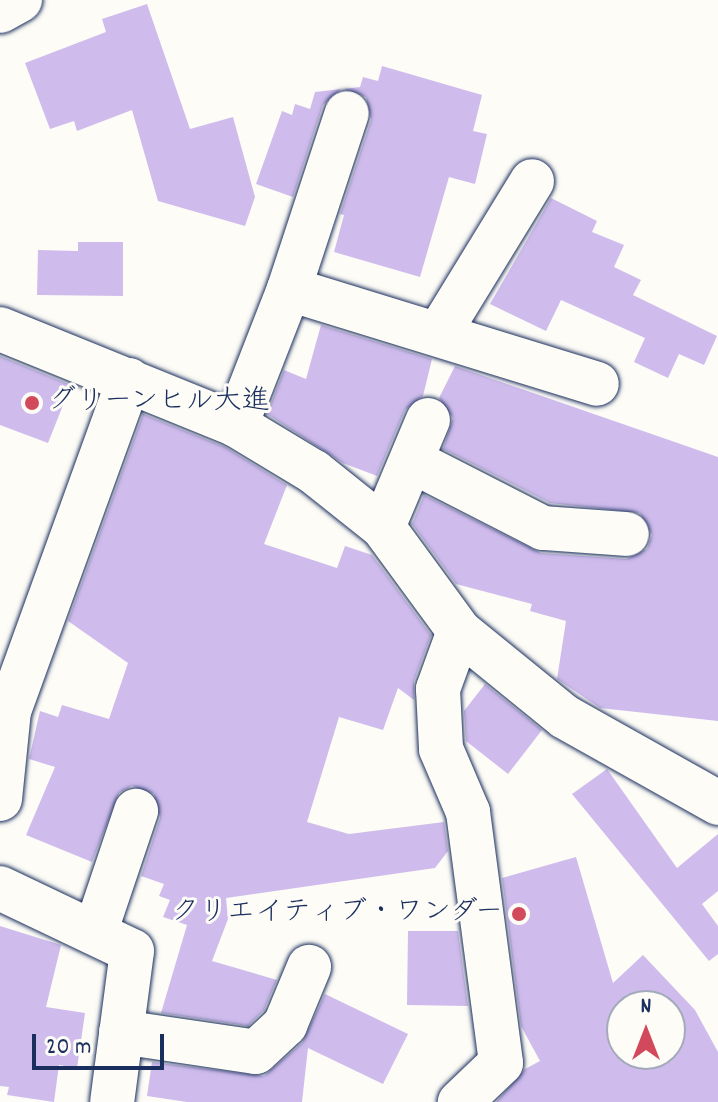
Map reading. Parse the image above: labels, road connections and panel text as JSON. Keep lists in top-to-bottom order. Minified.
{"places":["グリーンヒル大進","クリエイティブ・ワンダー"],"scale_bar":"20 m","north":"top"}
